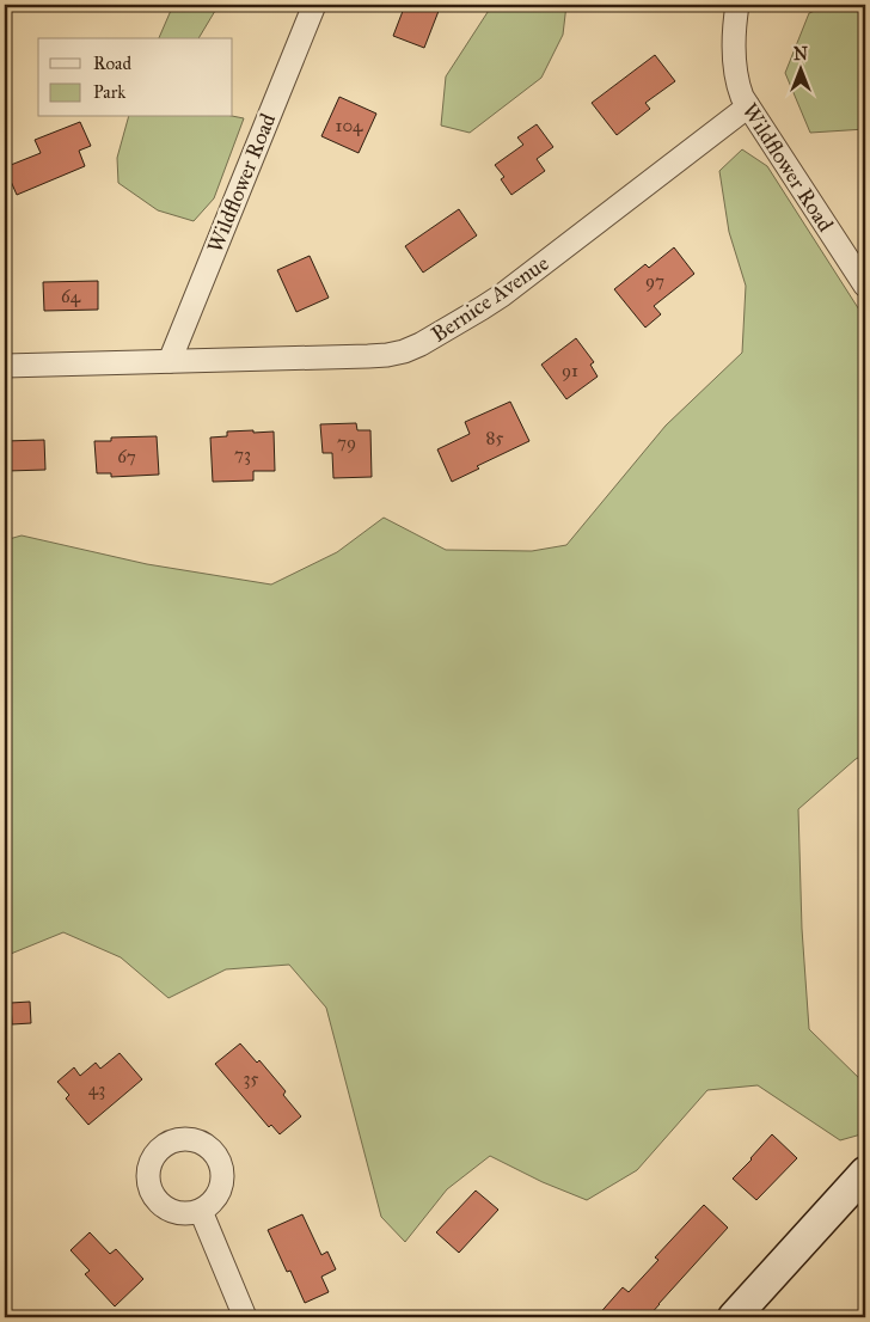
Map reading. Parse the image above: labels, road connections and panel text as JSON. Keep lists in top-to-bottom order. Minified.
{"streets":{"street":["Wildflower Road","Bernice Avenue"]},"crossings":[["Wildflower Road","Bernice Avenue"]],"house_numbers":["104","97","64","91","85","79","73","67","35","43"],"legend":["Road","Park"],"north":"top"}
